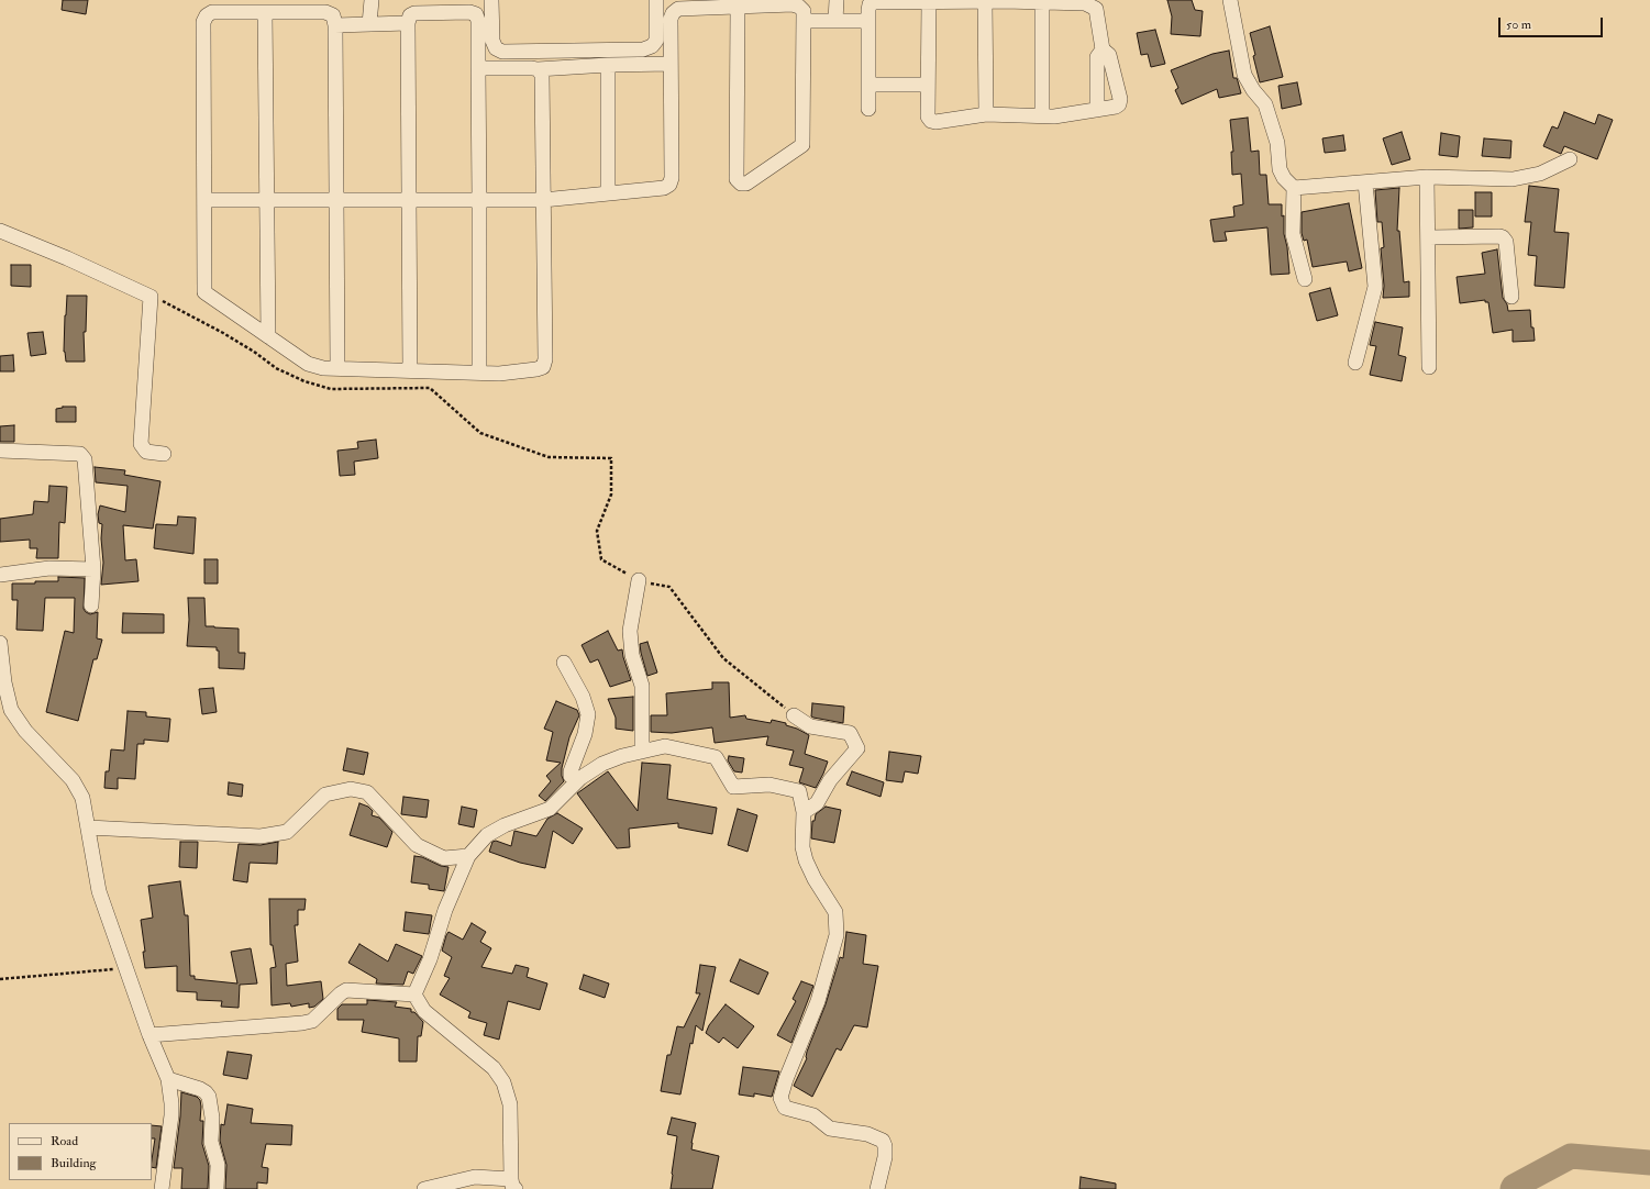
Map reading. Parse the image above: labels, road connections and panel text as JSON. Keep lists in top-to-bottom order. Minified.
{"legend":["Road","Building"],"scale_bar":"50 m"}
